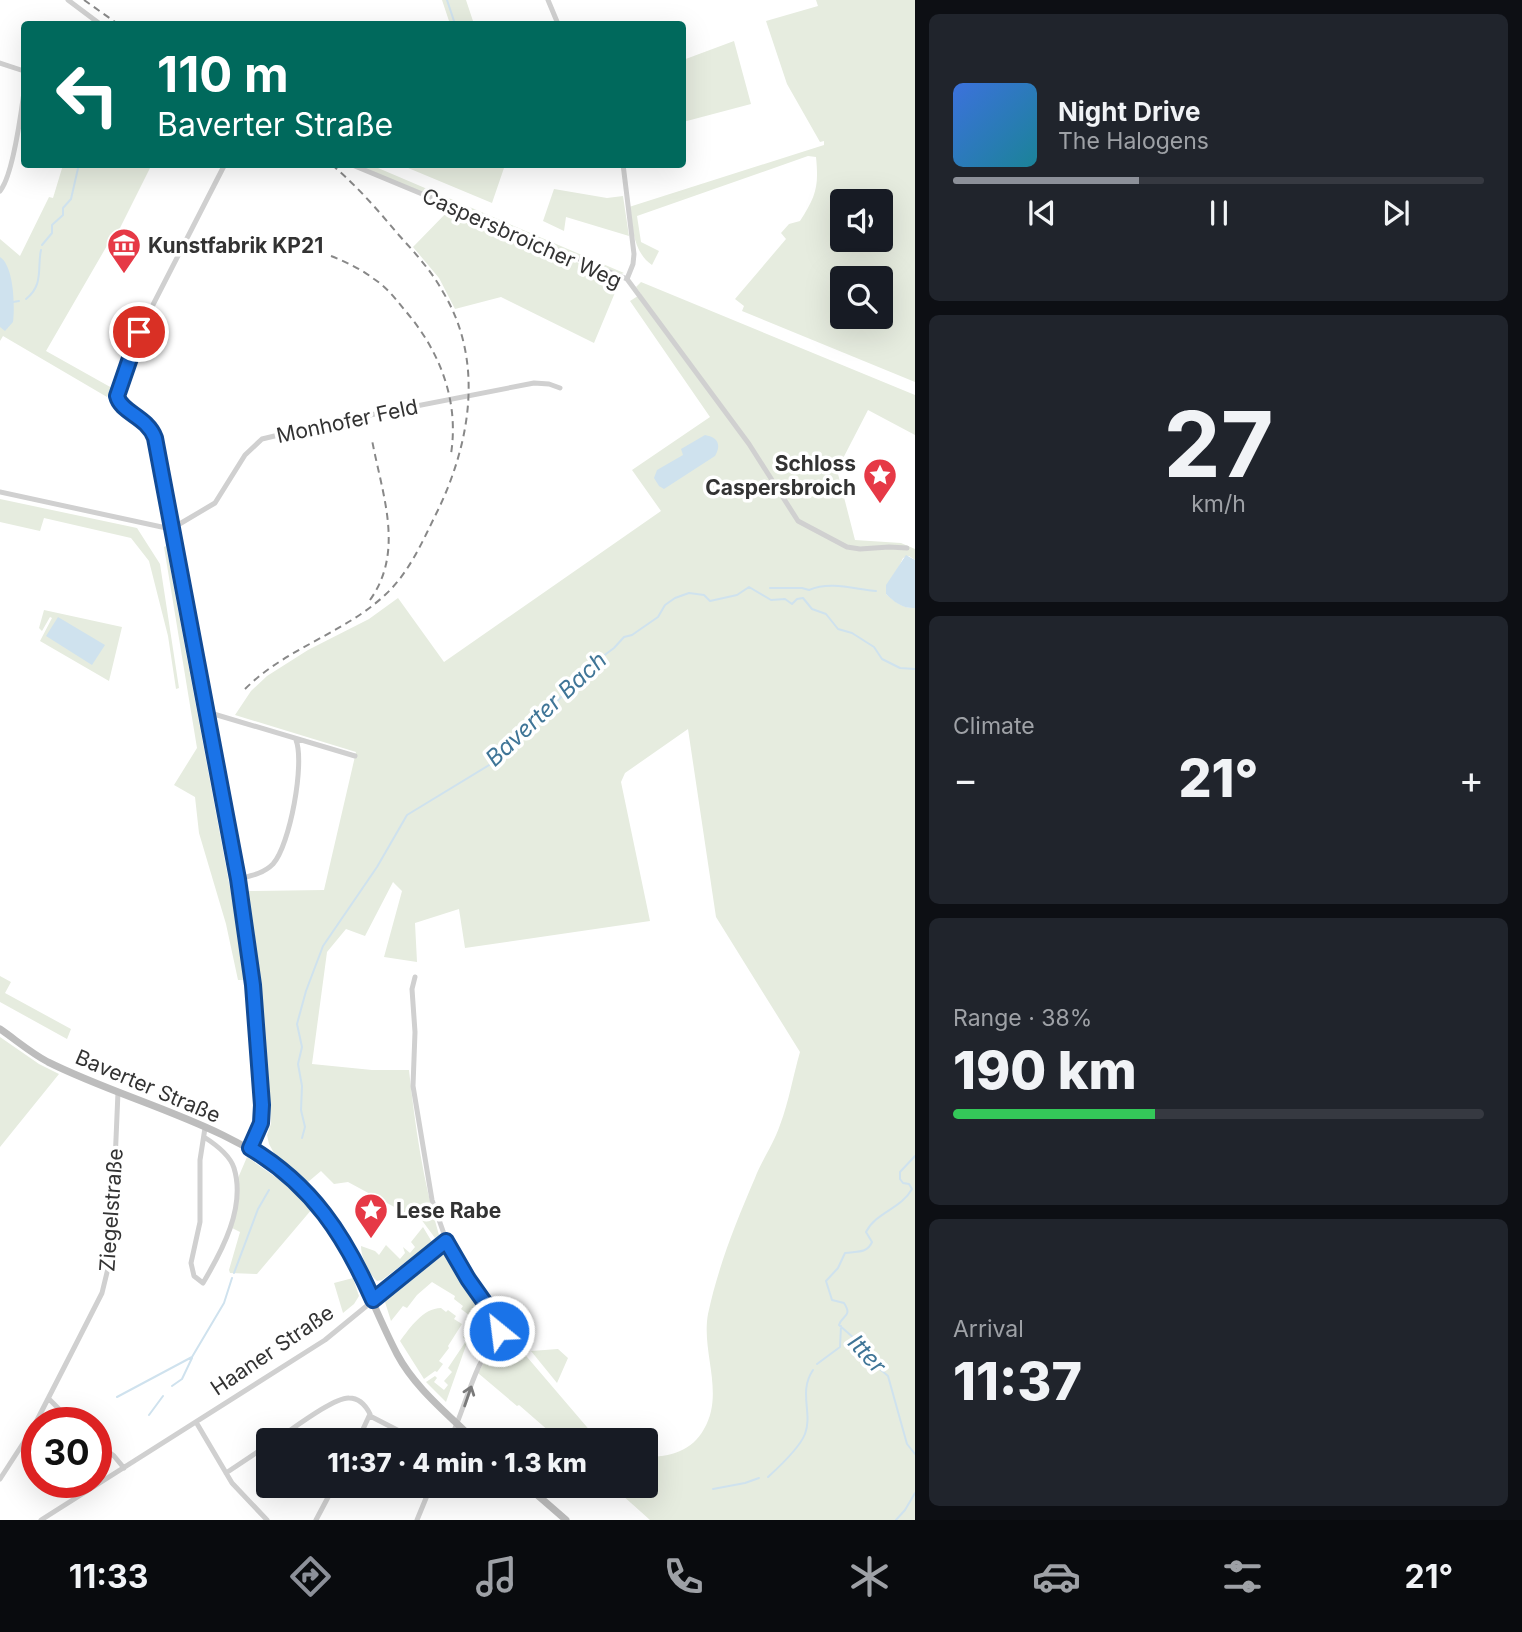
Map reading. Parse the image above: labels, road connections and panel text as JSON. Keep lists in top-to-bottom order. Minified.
{"streets":{"main road":["Baverter Straße"],"street":["Caspersbroicher Weg","Monhofer Feld","Ziegelstraße","Haaner Straße"]},"crossings":[["Baverter Straße","Ziegelstraße"],["Baverter Straße","Haaner Straße"]],"water":["Baverter Bach","Itter"],"places":{"museum":["Kunstfabrik KP21"],"place":["Schloss Caspersbroich","Lese Rabe"]},"page":{"turn":["110 m","Baverter Straße"],"song":["Night Drive","The Halogens"],"tile":[["27","km/h"],"Climate",["Range · 38%","190 km"],["Arrival","11:37"]],"heat":["−","21°","+"],"limit":"30","trip":"11:37 · 4 min · 1.3 km","tabs":["11:33","21°"]}}
